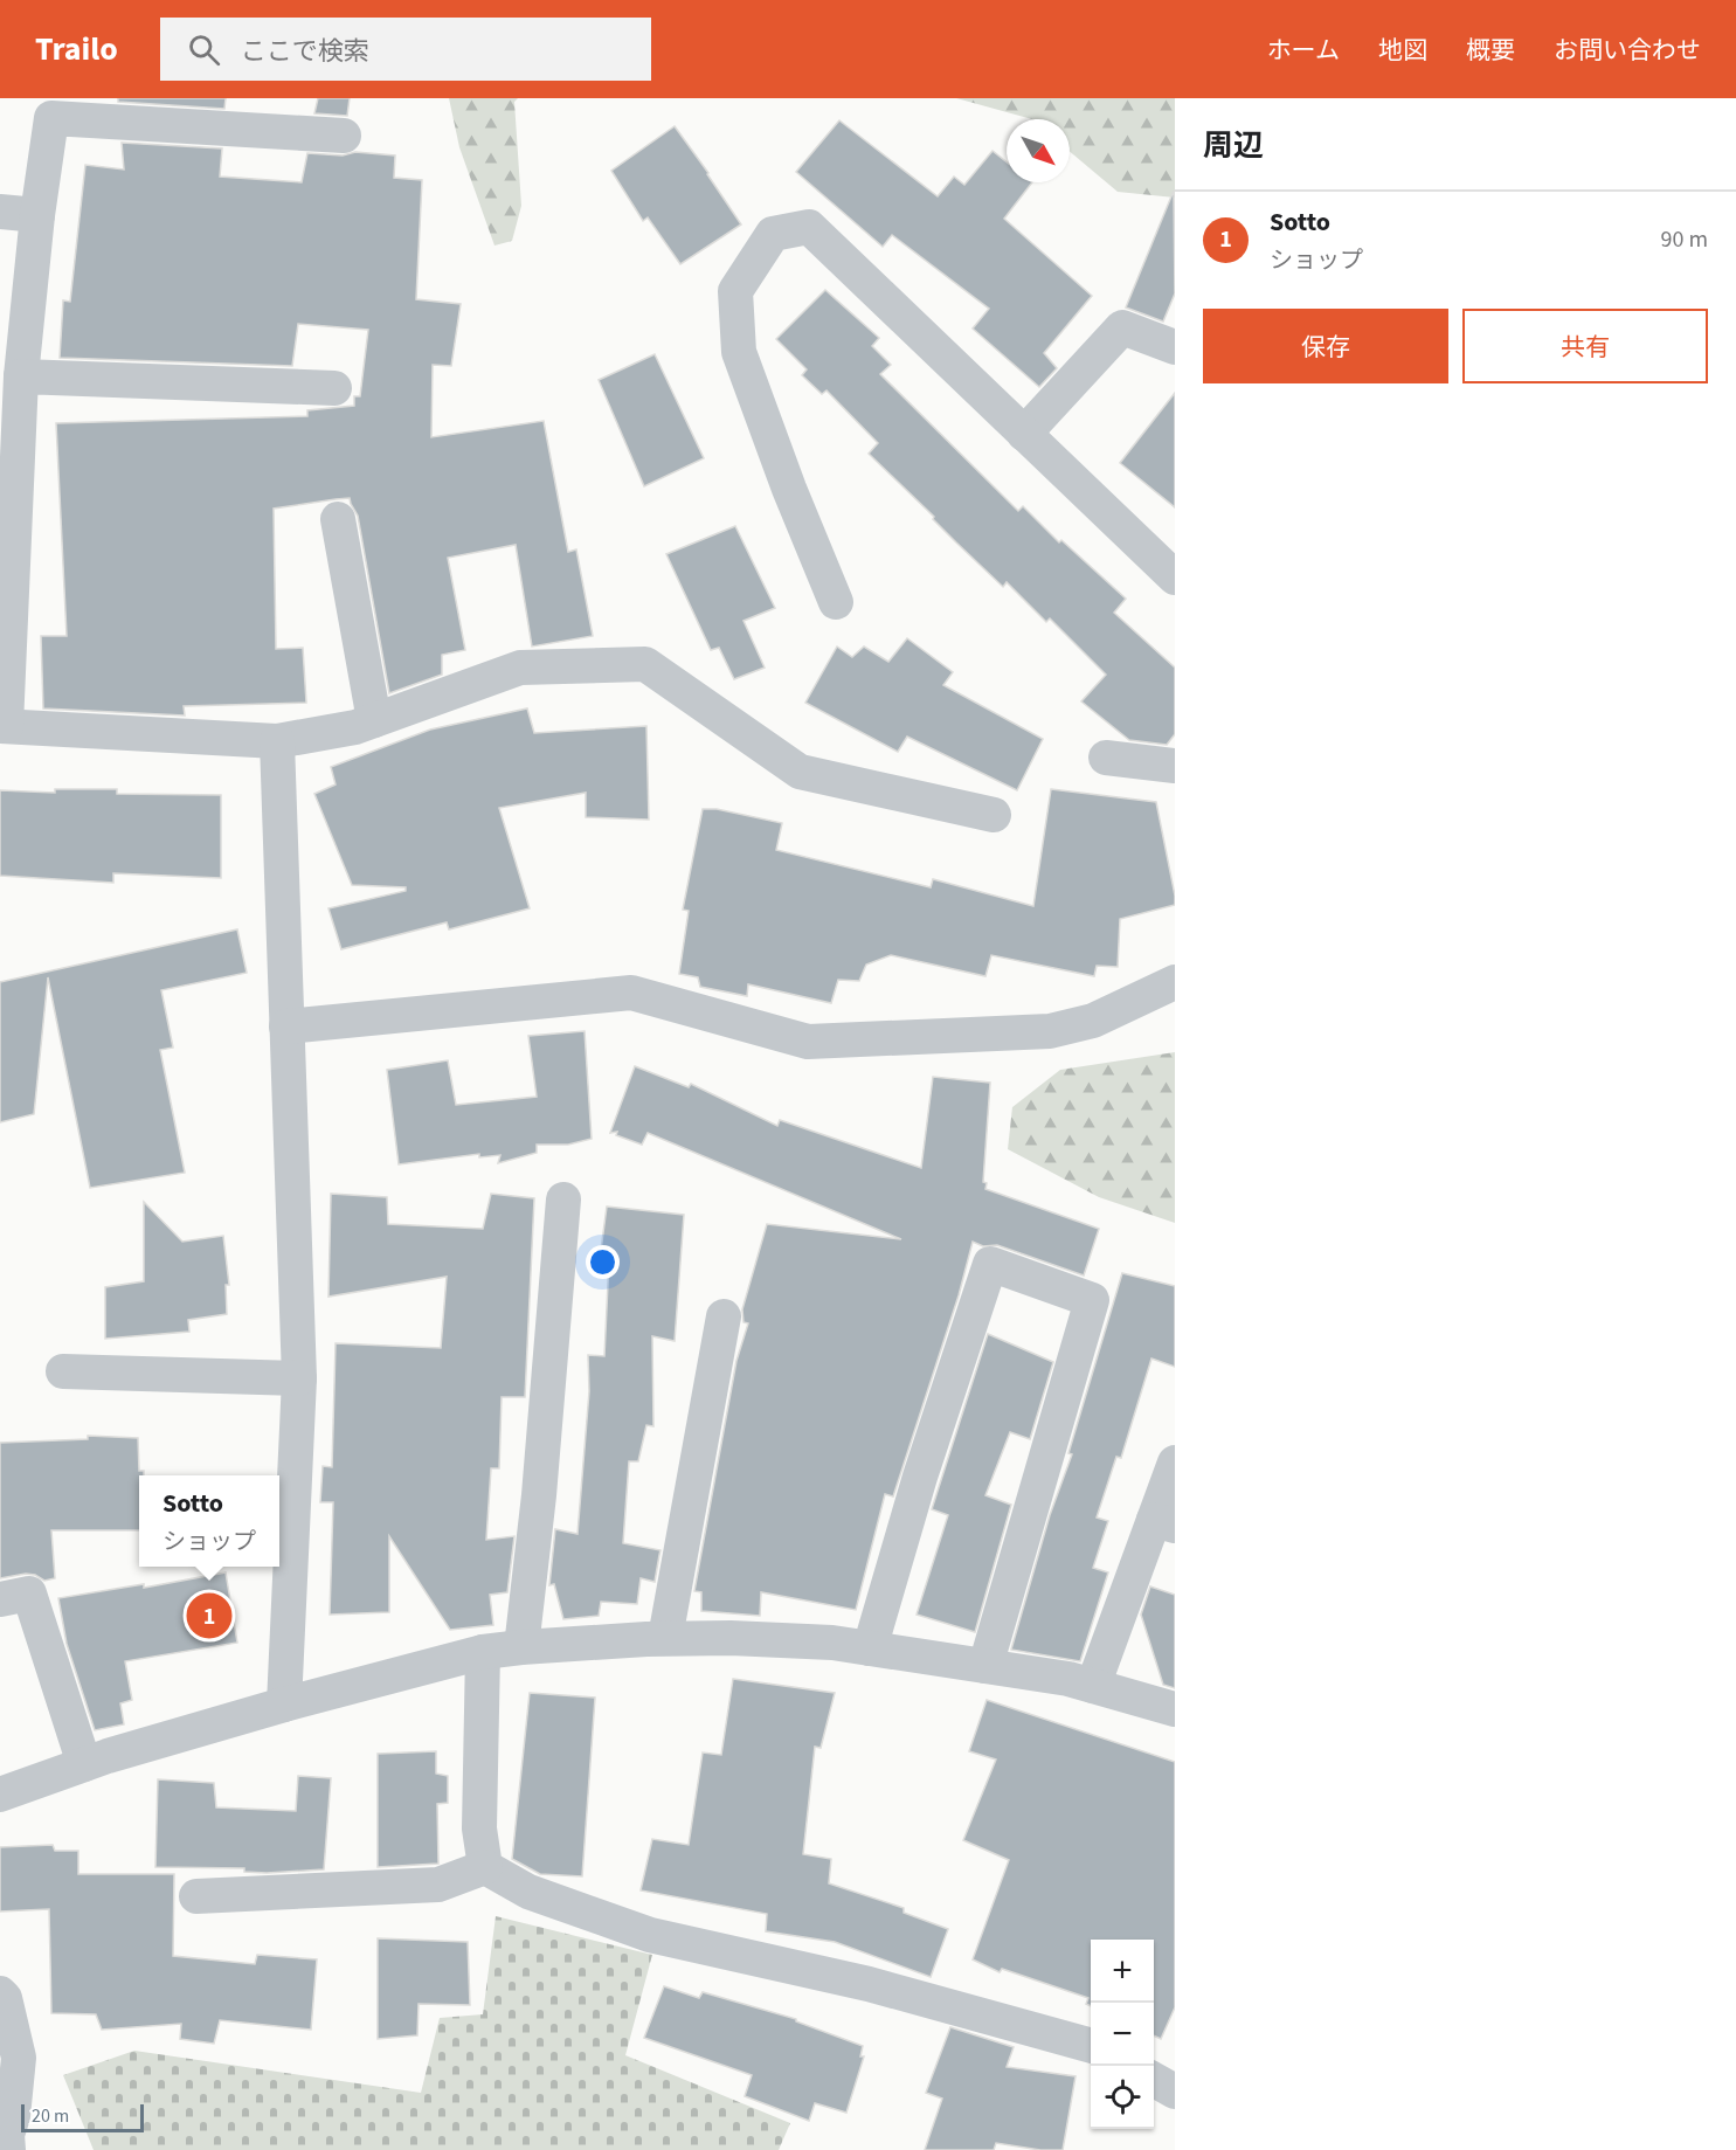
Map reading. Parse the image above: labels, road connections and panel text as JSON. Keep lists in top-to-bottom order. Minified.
{"scale_bar":"20 m","north":"bottom right","page":{"header":"Trailo","search":"ここで検索","nav":["ホーム","地図","概要","お問い合わせ"],"heading":"周辺","list":[{"mark":"1","name":"Sotto","note":"ショップ","value":"90 m"}],"buttons":["保存","共有"],"popup":["Sotto","ショップ"],"pins":"1","map_buttons":["+","−"],"scale":"20 m"}}
